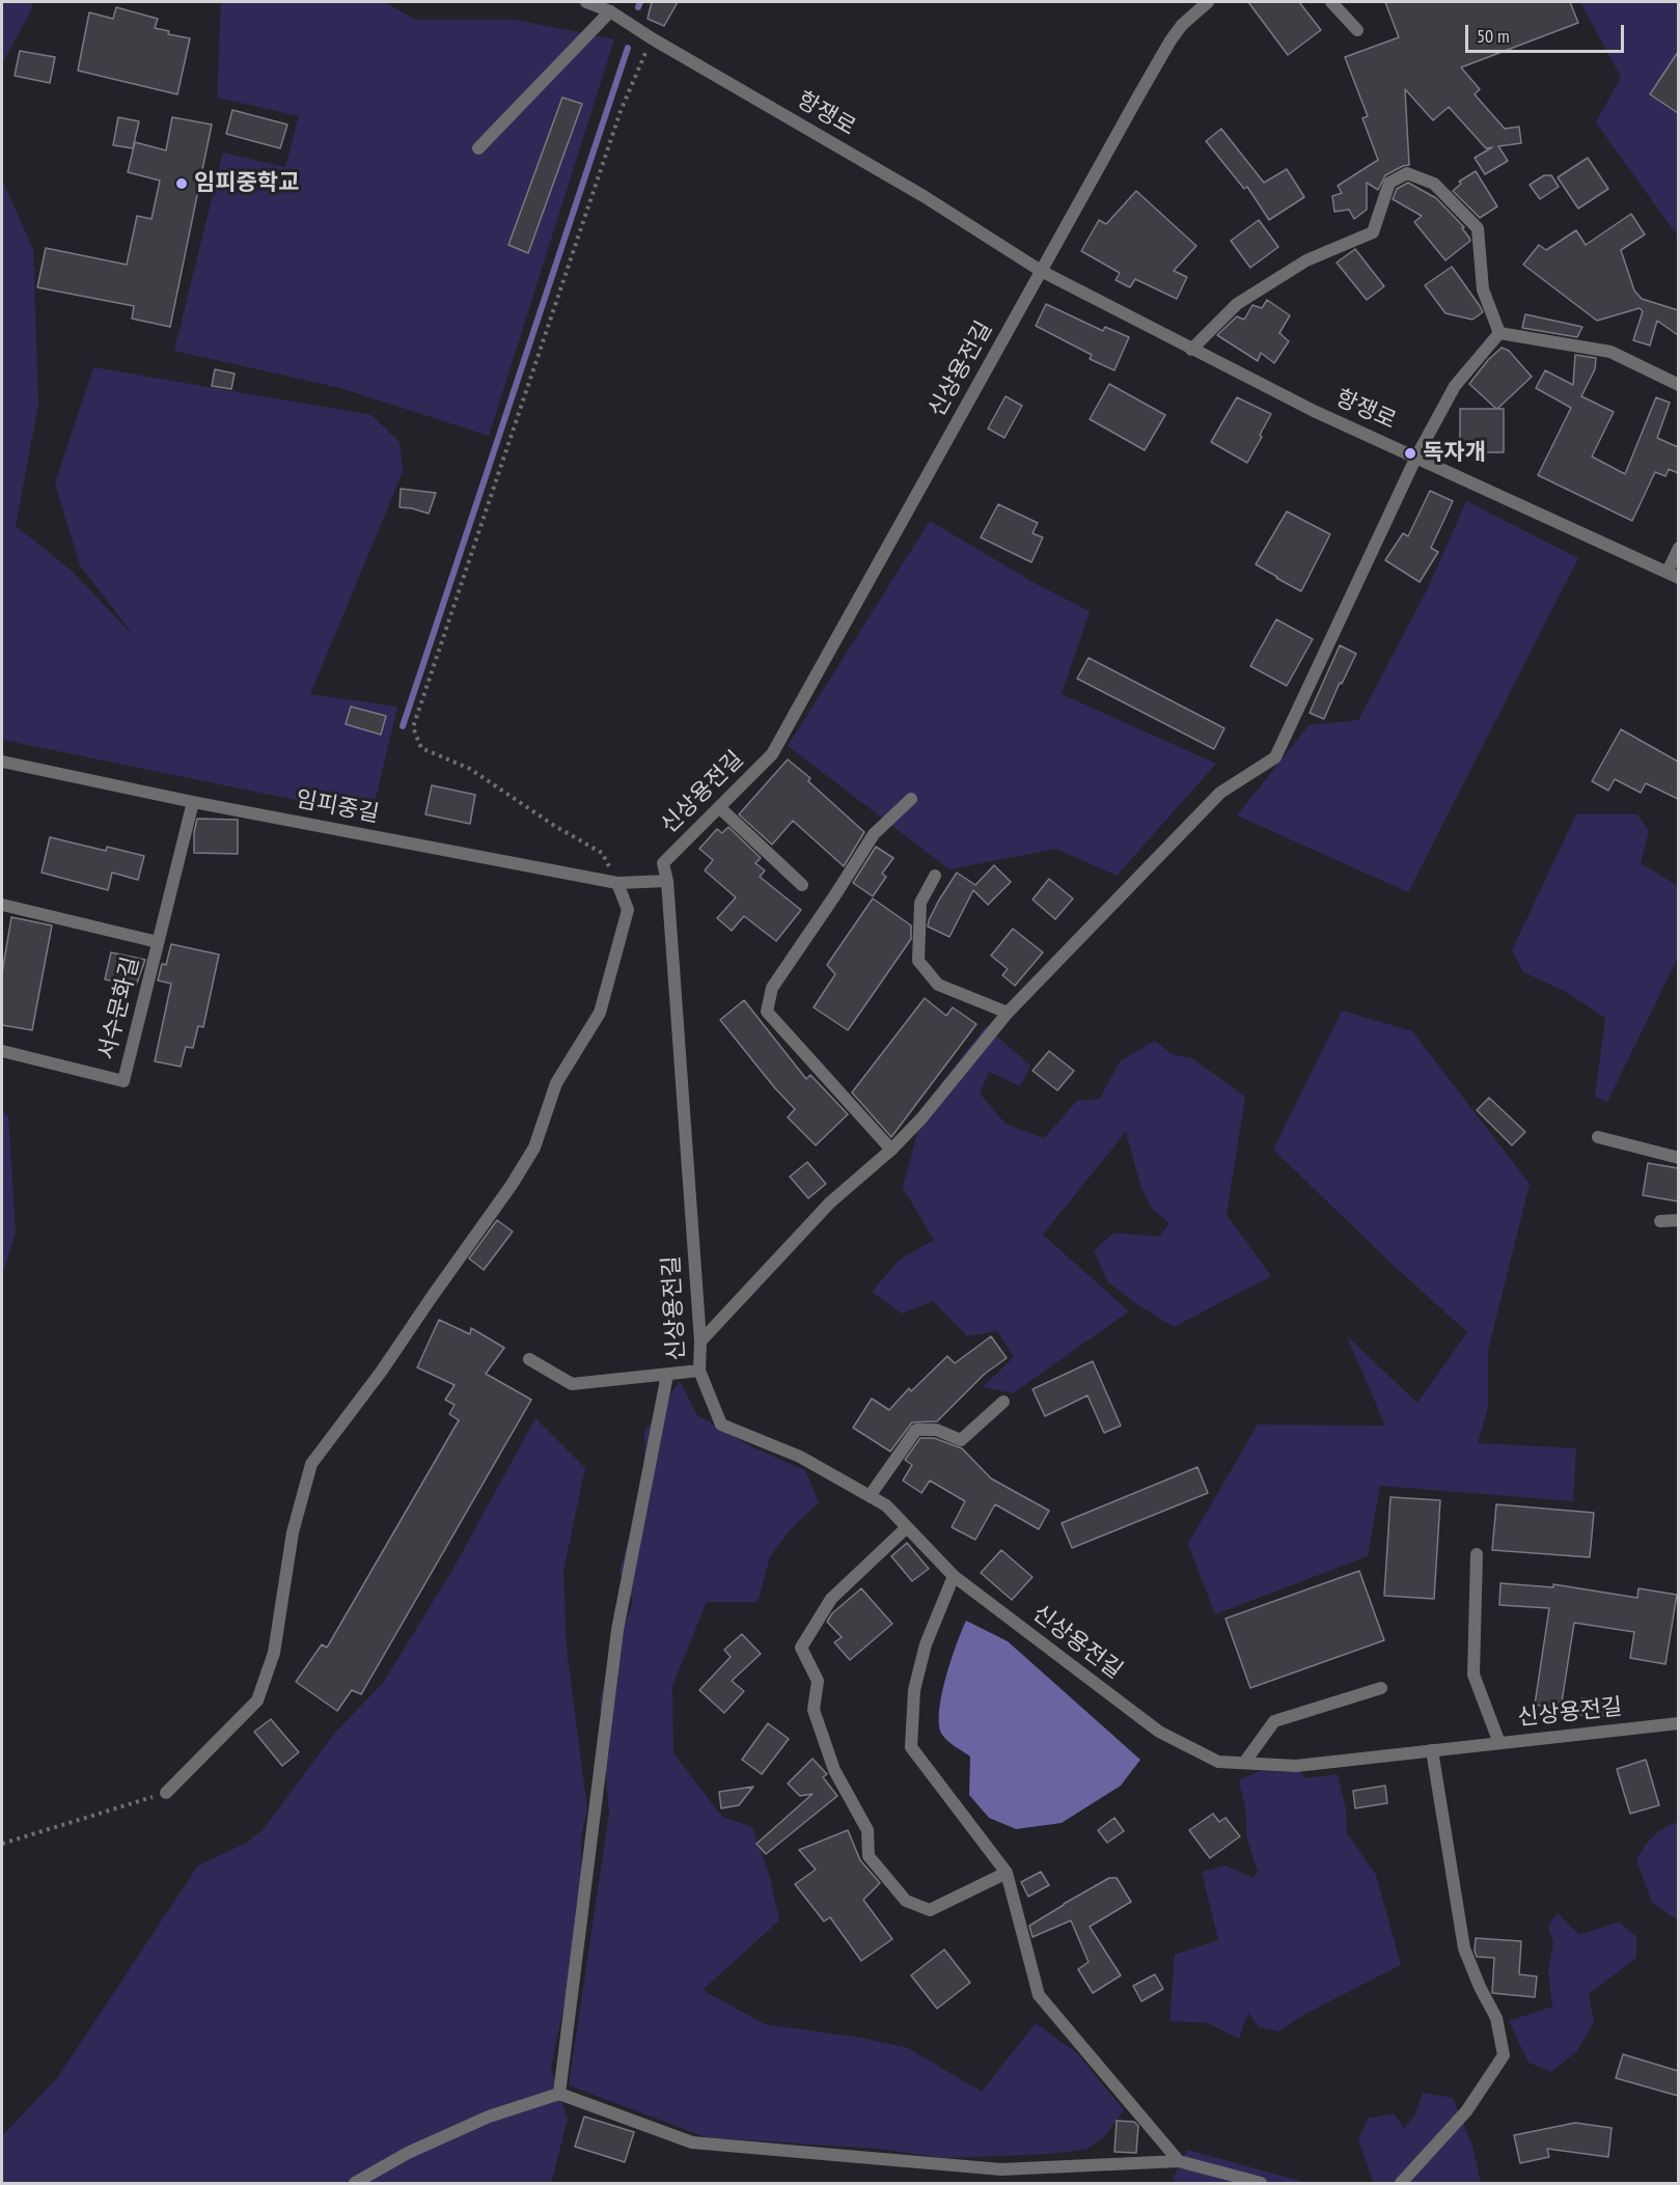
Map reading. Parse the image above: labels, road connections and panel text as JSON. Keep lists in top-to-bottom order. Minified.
{"streets":{"street":["항쟁로","신상용전길","임피중길","서수문화길"]},"crossings":[["항쟁로","신상용전길"],["신상용전길","임피중길"]],"places":["임피중학교","독자개"],"scale_bar":"50 m"}
